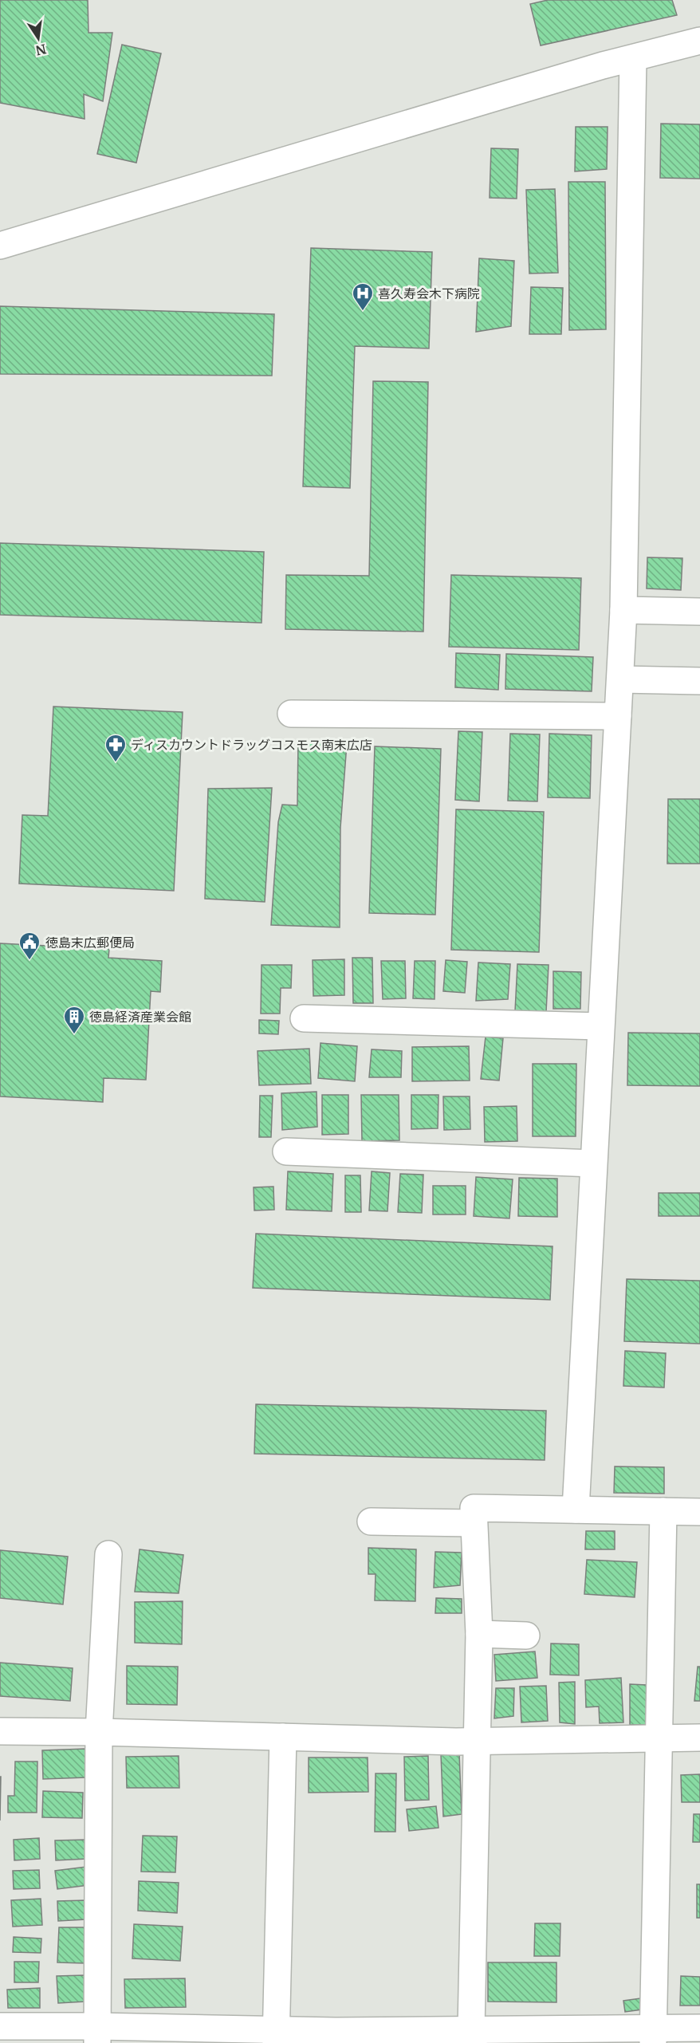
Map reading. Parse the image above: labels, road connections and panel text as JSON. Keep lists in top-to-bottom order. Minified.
{"places":{"hospital":["喜久寿会木下病院"],"pharmacy":["ディスカウントドラッグコスモス南末広店"],"public building":["徳島末広郵便局"],"building":["徳島経済産業会館"]},"north":"bottom"}
